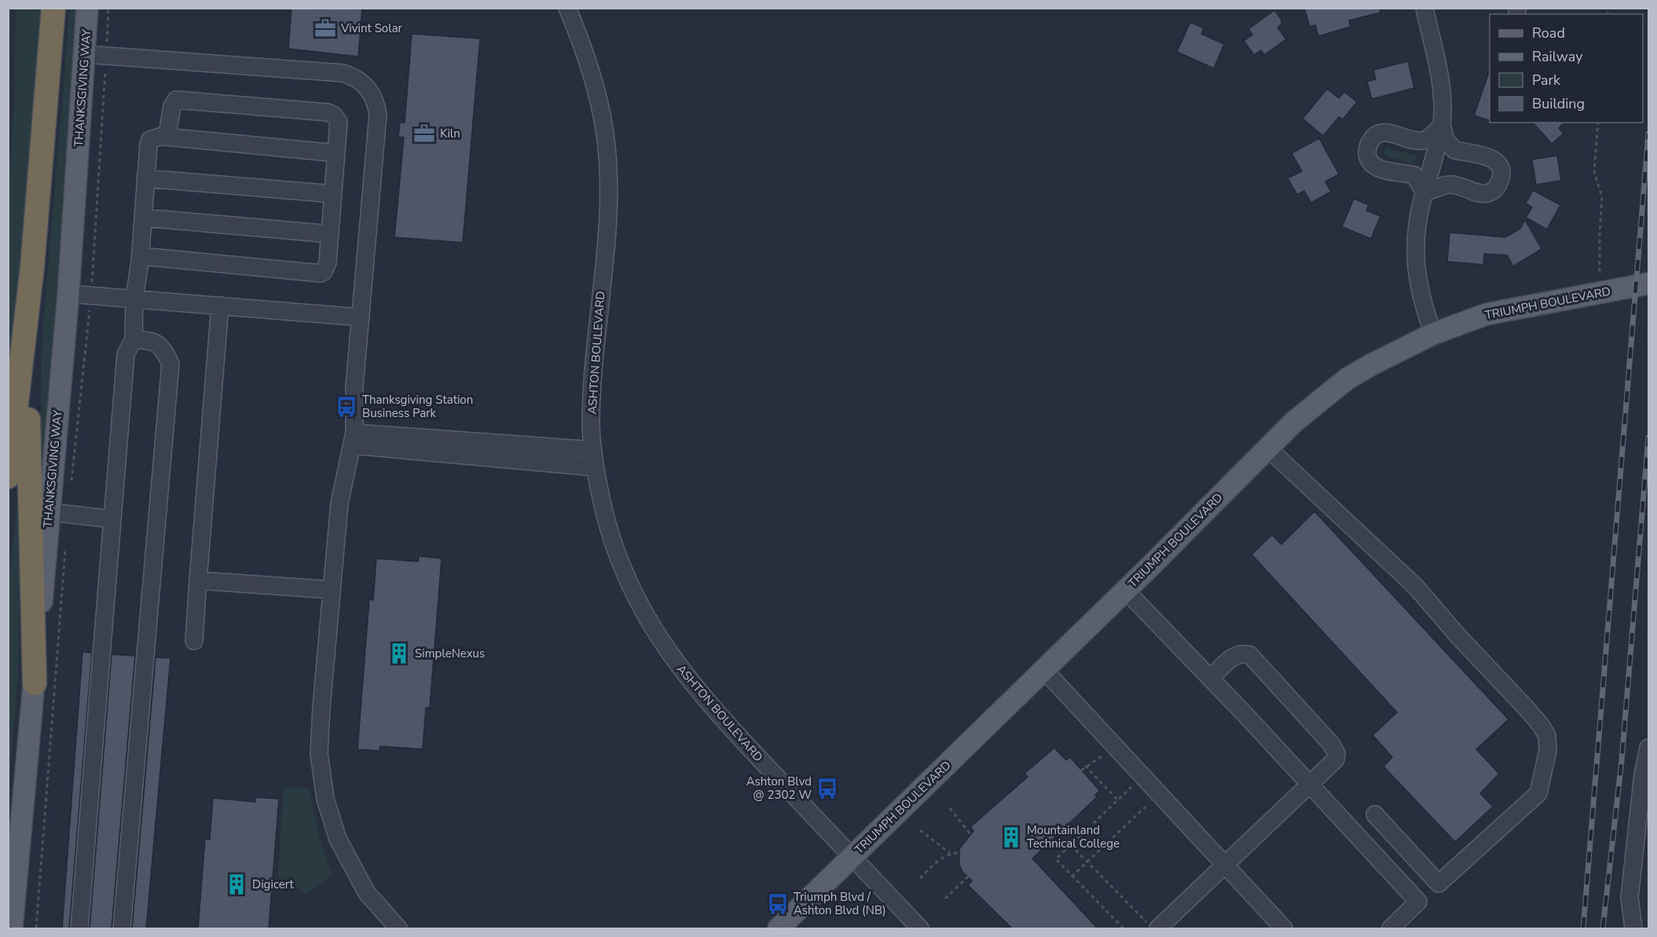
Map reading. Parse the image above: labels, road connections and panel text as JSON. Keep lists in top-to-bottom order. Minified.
{"streets":{"main road":["THANKSGIVING WAY","TRIUMPH BOULEVARD"],"street":["ASHTON BOULEVARD"]},"crossings":[["TRIUMPH BOULEVARD","ASHTON BOULEVARD"]],"places":{"office":["Vivint Solar","Kiln"],"bus stop":["Thanksgiving Station Business Park","Ashton Blvd @ 2302 W","Triumph Blvd / Ashton Blvd (NB)"],"building":["SimpleNexus","Mountainland Technical College","Digicert"]},"legend":["Road","Railway","Park","Building"]}
